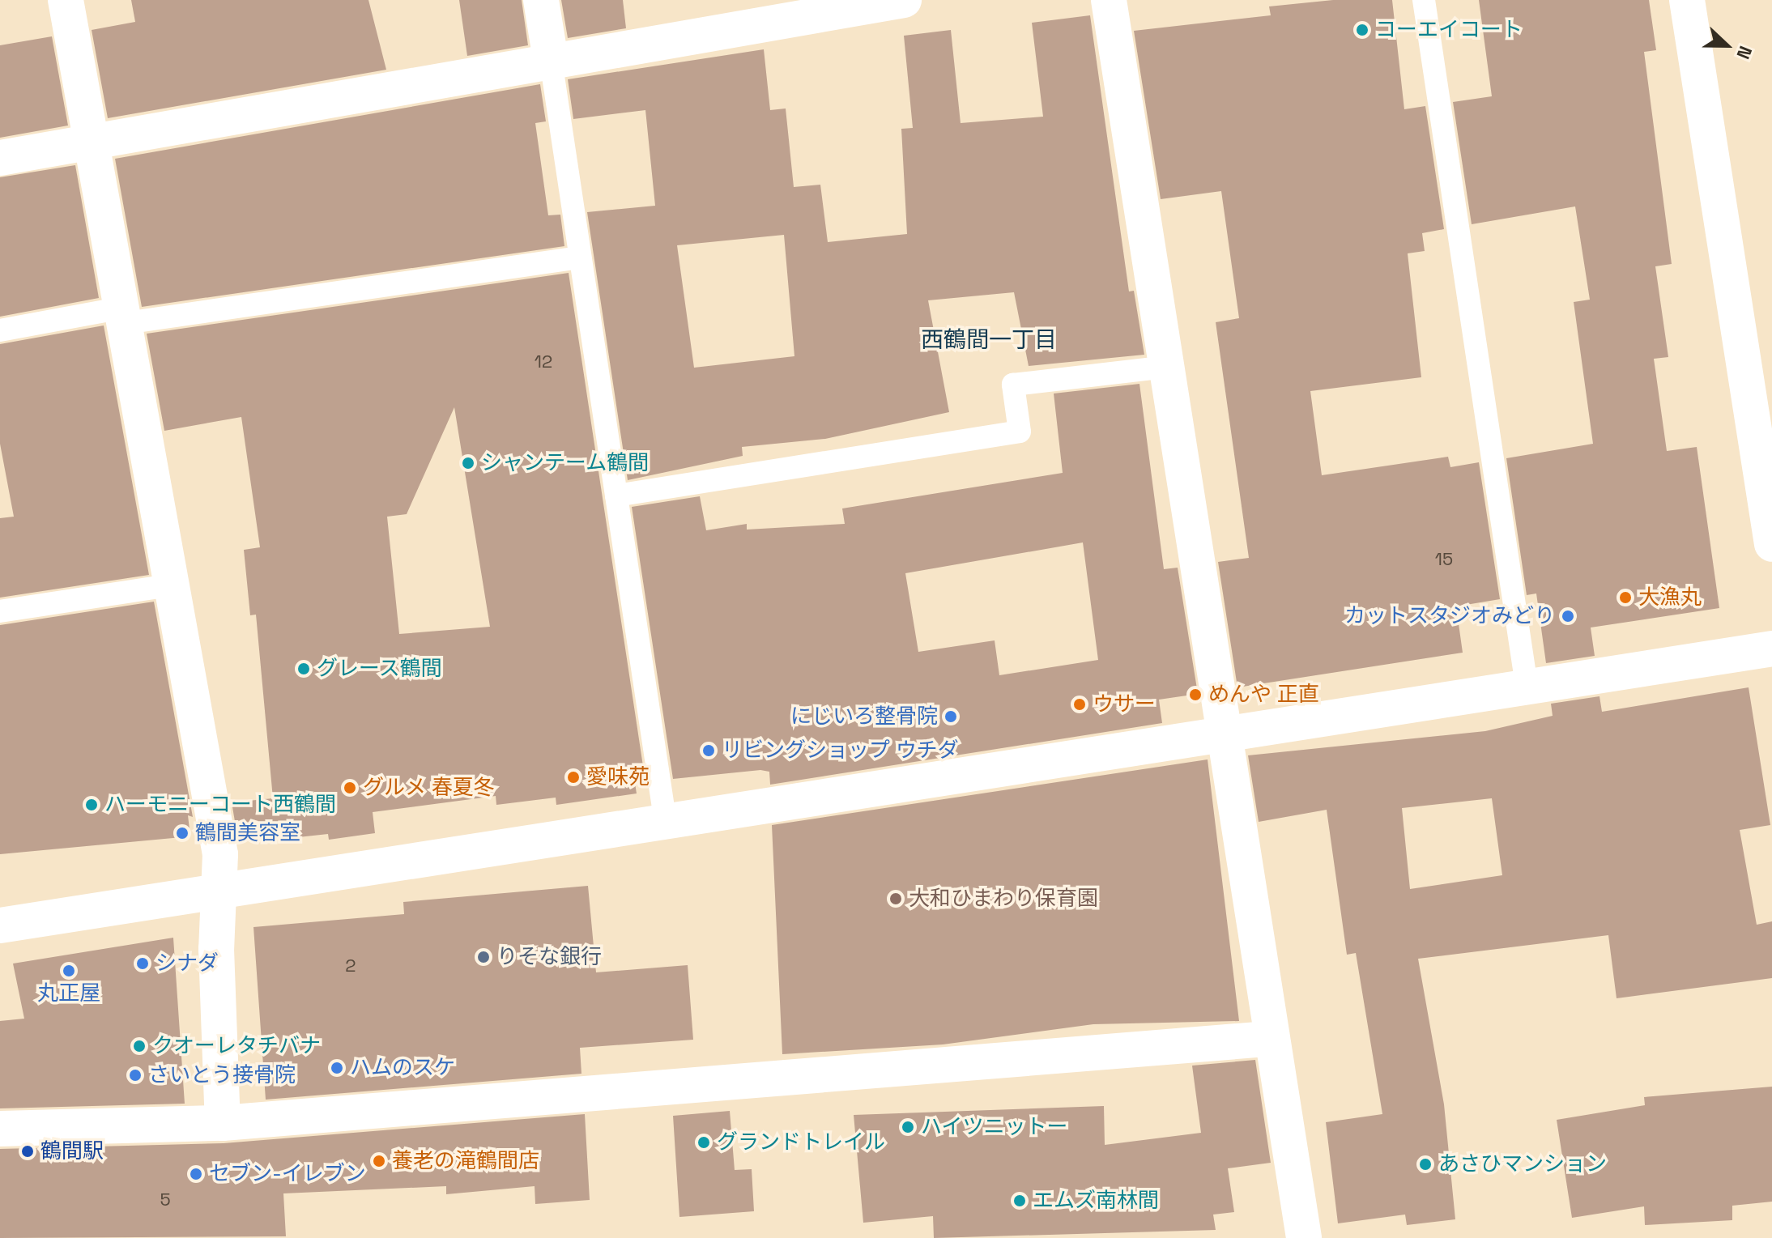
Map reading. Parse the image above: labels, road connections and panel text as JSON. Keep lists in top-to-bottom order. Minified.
{"districts":["西鶴間一丁目"],"places":["コーエイコート","シャンテーム鶴間","大漁丸","カットスタジオみどり","グレース鶴間","めんや 正直","ウサー","にじいろ整骨院","リビングショップ ウチダ","愛味苑","グルメ 春夏冬","ハーモニーコート西鶴間","鶴間美容室","大和ひまわり保育園","りそな銀行","シナダ","丸正屋","クオーレタチバナ","ハムのスケ","さいとう接骨院","ハイツニットー","グランドトレイル","鶴間駅","養老の滝鶴間店","あさひマンション","セブン-イレブン","エムズ南林間"],"house_numbers":["12","15","2","5"],"north":"right"}
